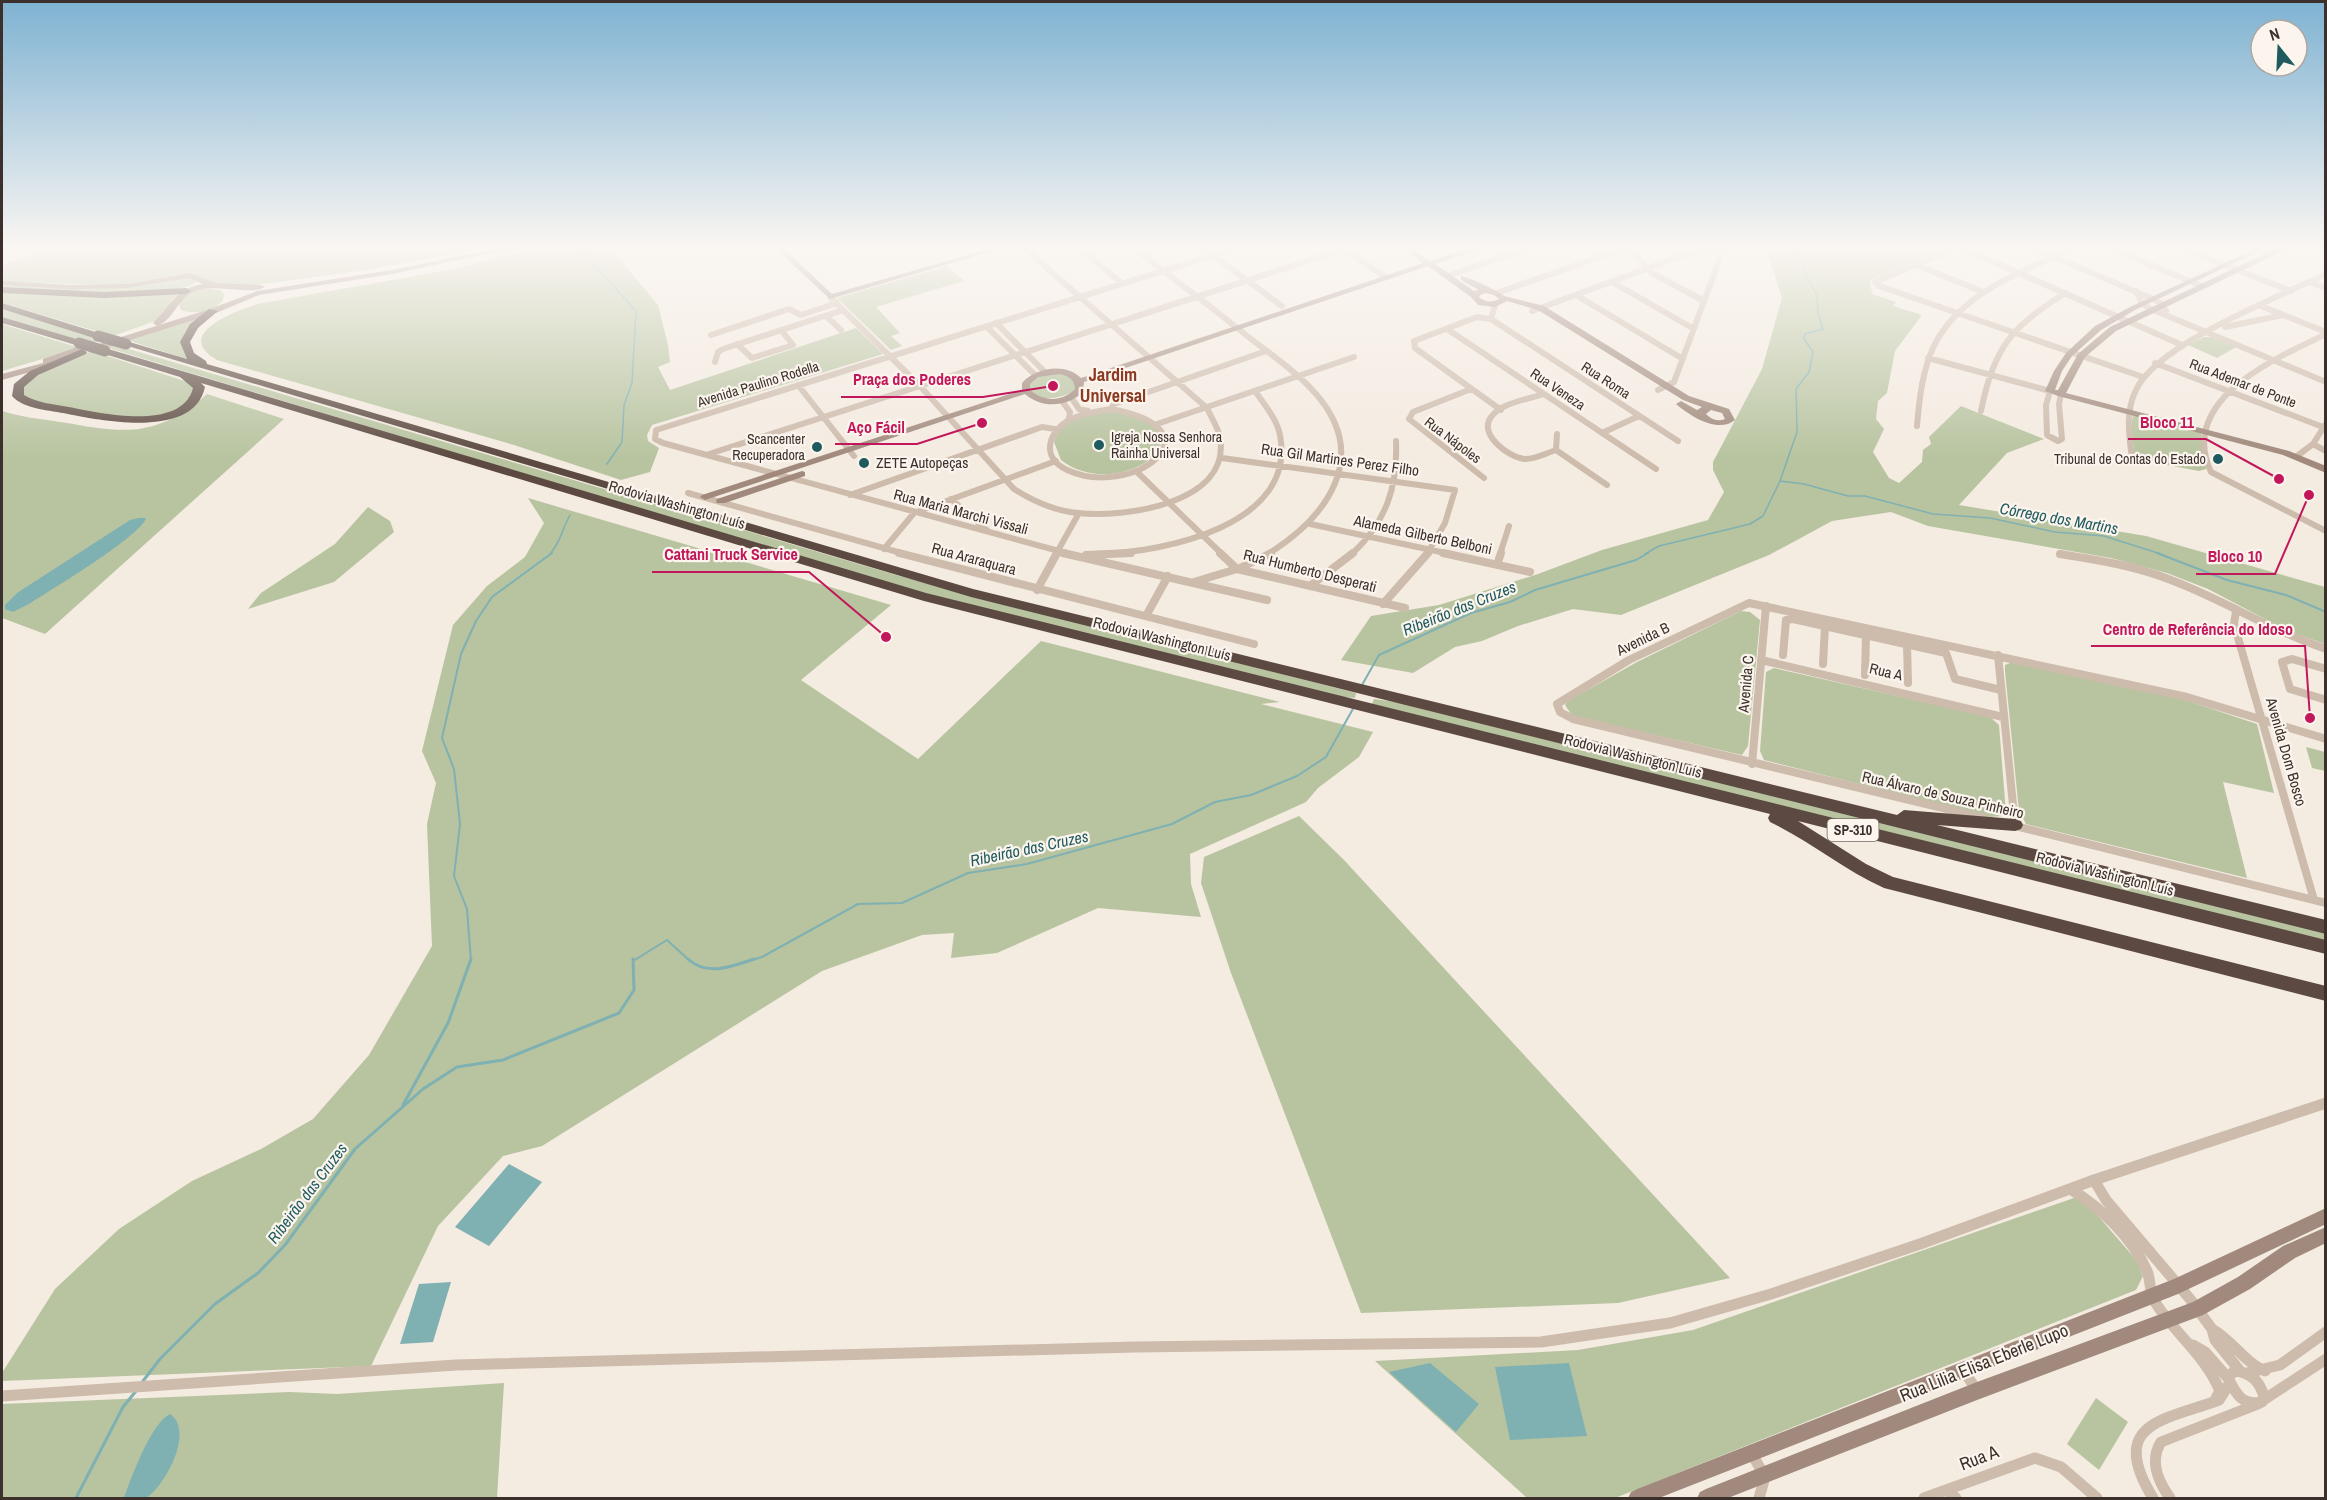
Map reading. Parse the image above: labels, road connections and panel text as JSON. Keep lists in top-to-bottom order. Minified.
{"streets":{"highway":["Rodovia Washington Luís","SP-310"],"street":["Rua Roma","Rua Ademar de Ponte","Avenida Paulino Rodella","Rua Veneza","Rua Nápoles","Rua Gil Martines Perez Filho","Rua Maria Marchi Vissali","Alameda Gilberto Belboni","Rua Araraquara","Rua Humberto Desperati","Avenida B","Rua A","Avenida C","Avenida Dom Bosco","Rua Álvaro de Souza Pinheiro","Rua Lilia Elisa Eberle Lupo"]},"crossings":[["Avenida Paulino Rodella","Rua Maria Marchi Vissali"],["Rua Gil Martines Perez Filho","Alameda Gilberto Belboni"],["Avenida B","Avenida C"],["Avenida B","Rua Álvaro de Souza Pinheiro"],["Rua A","Avenida C"],["Avenida C","Rua Álvaro de Souza Pinheiro"],["Avenida Dom Bosco","Rua Álvaro de Souza Pinheiro"]],"districts":["Jardim Universal"],"water":["Córrego dos Martins","Ribeirão das Cruzes"],"places":["Praça dos Poderes","Aço Fácil","Igreja Nossa Senhora Rainha Universal","Scancenter Recuperadora","Tribunal de Contas do Estado","ZETE Autopeças","Bloco 11","Bloco 10","Cattani Truck Service","Centro de Referência do Idoso"],"north":"top"}
